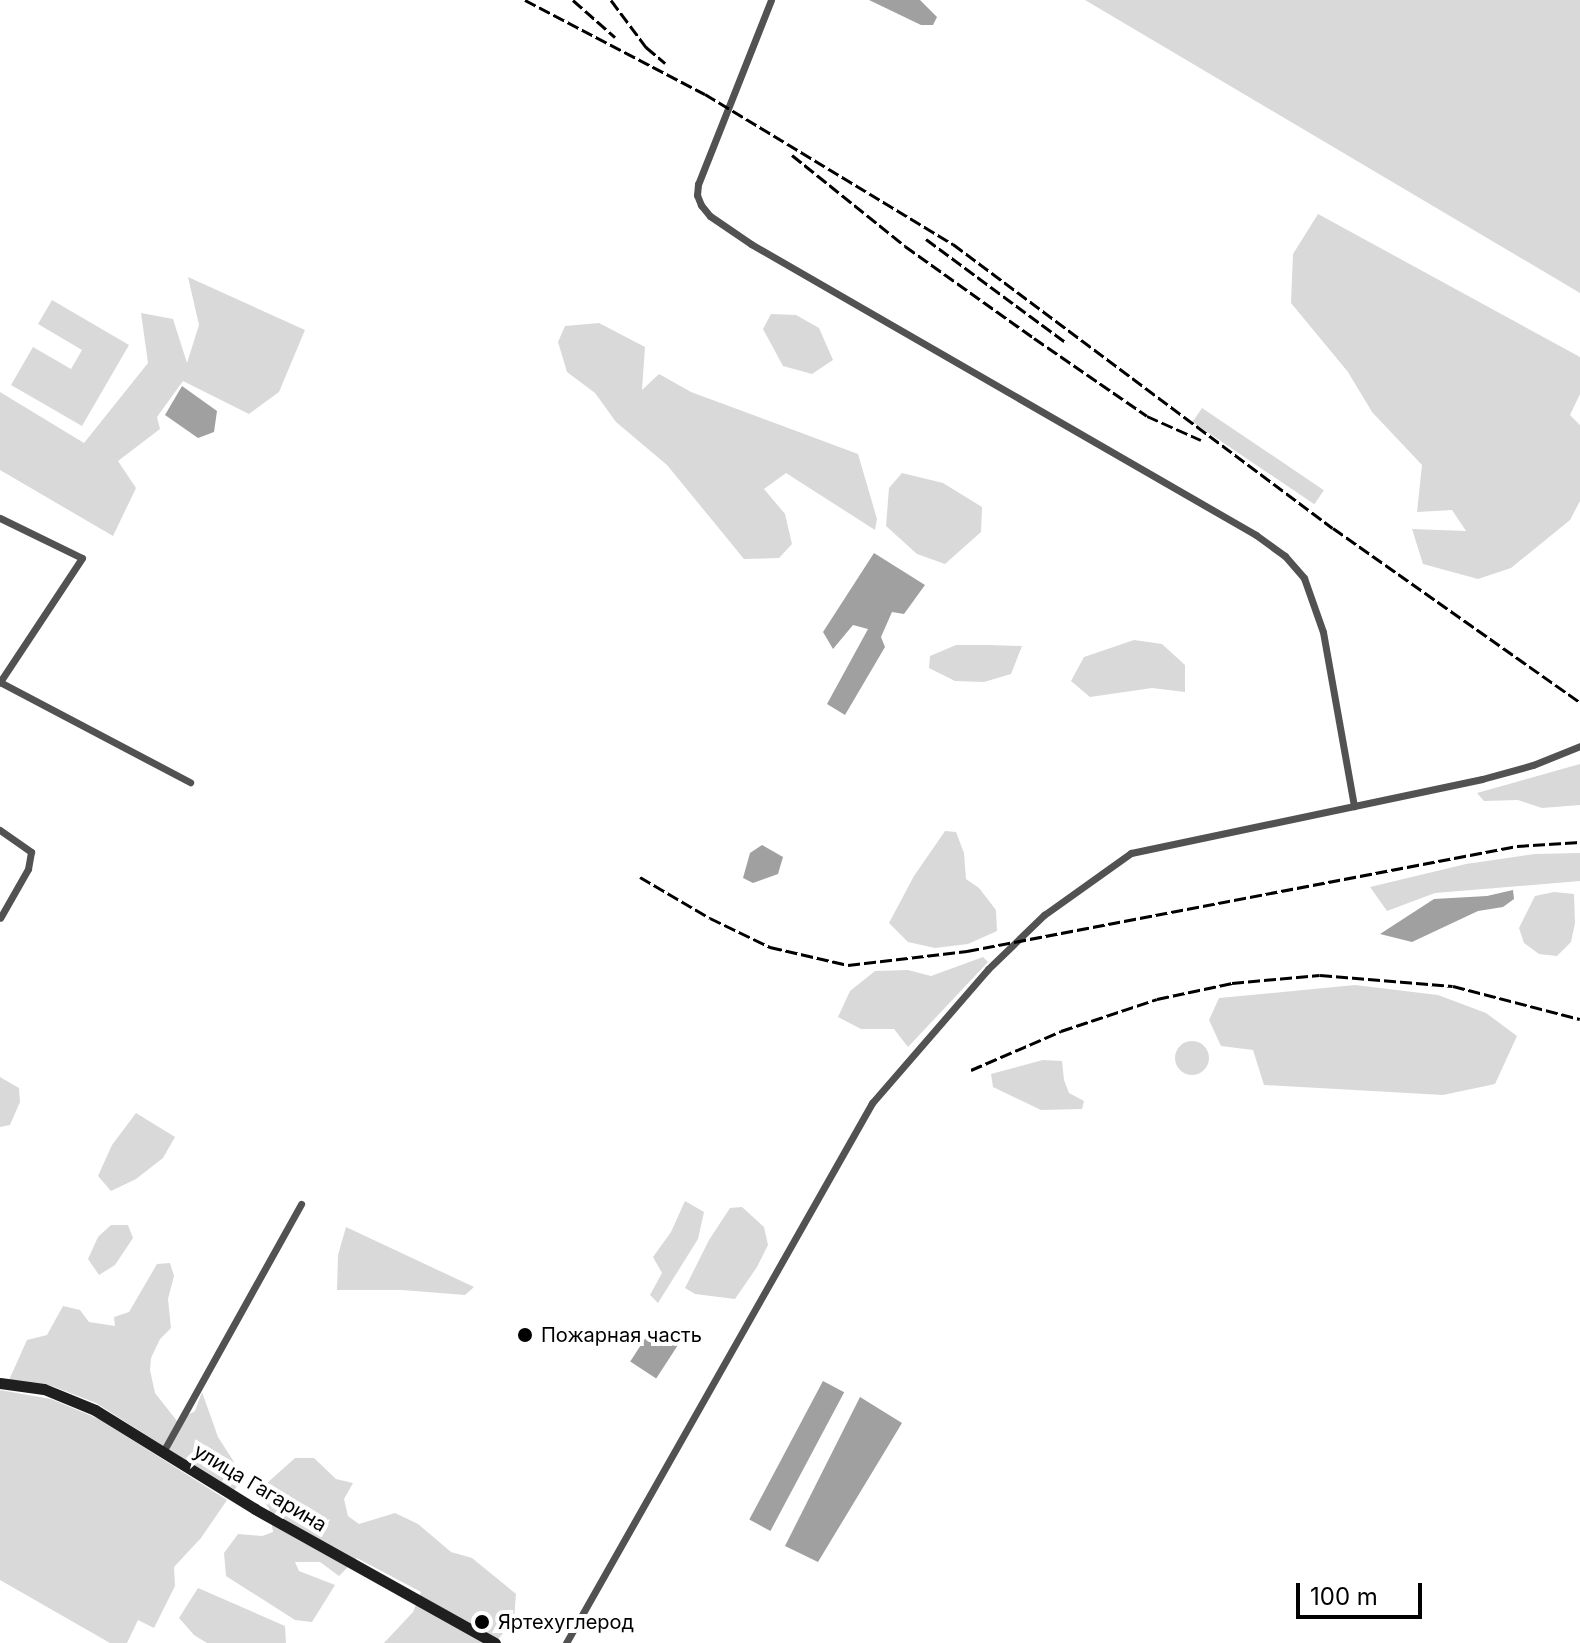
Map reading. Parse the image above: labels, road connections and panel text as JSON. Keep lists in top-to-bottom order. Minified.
{"streets":{"main road":["улица Гагарина"]},"places":["Пожарная часть","Яртехуглерод"],"scale_bar":"100 m"}
